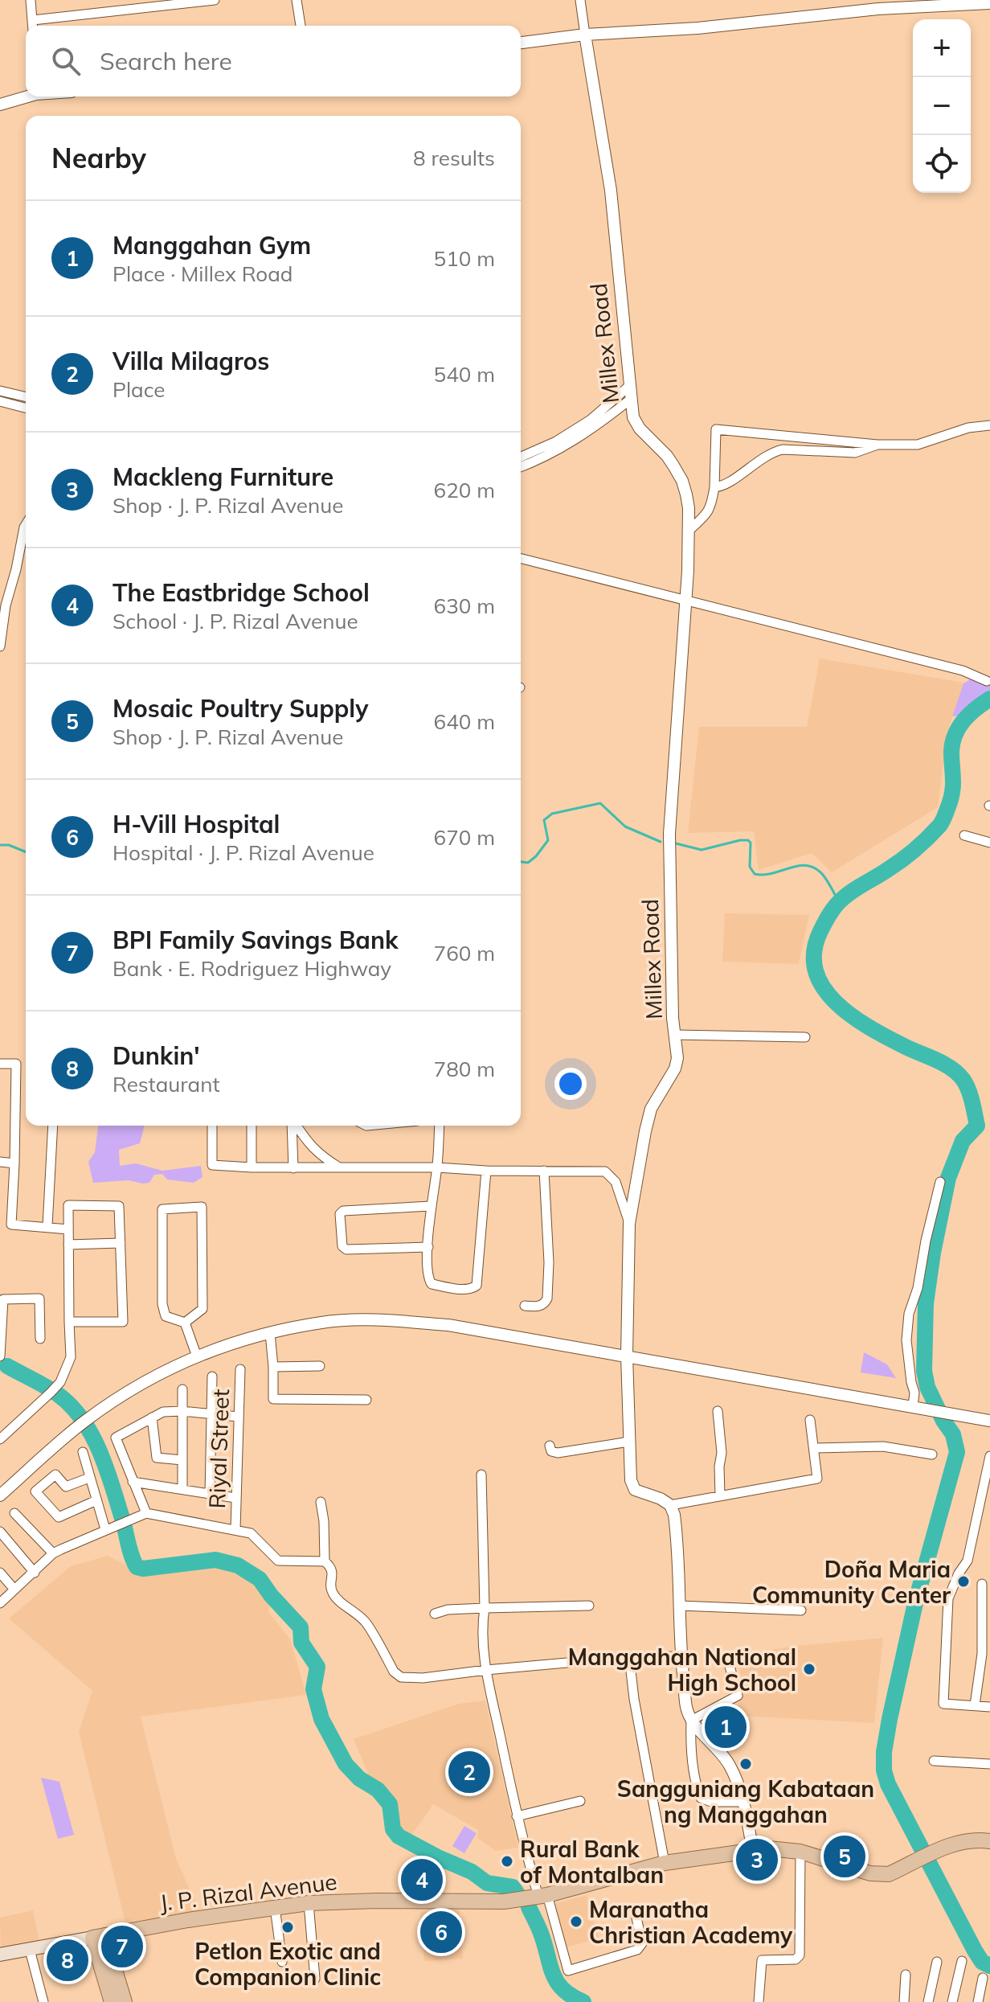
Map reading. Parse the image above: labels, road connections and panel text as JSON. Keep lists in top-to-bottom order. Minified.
{"streets":{"main road":["J. P. Rizal Avenue"],"street":["Millex Road","Riyal Street"]},"places":["Doña Maria Community Center","Manggahan National High School","Sangguniang Kabataan ng Manggahan","Rural Bank of Montalban","Maranatha Christian Academy","Petlon Exotic and Companion Clinic"],"page":{"map_buttons":["+","−"],"search":"Search here","heading":["Nearby","8 results"],"list":[{"mark":"1","name":"Manggahan Gym","note":"Place · Millex Road","value":"510 m"},{"mark":"2","name":"Villa Milagros","note":"Place","value":"540 m"},{"mark":"3","name":"Mackleng Furniture","note":"Shop · J. P. Rizal Avenue","value":"620 m"},{"mark":"4","name":"The Eastbridge School","note":"School · J. P. Rizal Avenue","value":"630 m"},{"mark":"5","name":"Mosaic Poultry Supply","note":"Shop · J. P. Rizal Avenue","value":"640 m"},{"mark":"6","name":"H-Vill Hospital","note":"Hospital · J. P. Rizal Avenue","value":"670 m"},{"mark":"7","name":"BPI Family Savings Bank","note":"Bank · E. Rodriguez Highway","value":"760 m"},{"mark":"8","name":"Dunkin'","note":"Restaurant","value":"780 m"}],"pins":["1","2","5","3","4","6","7","8"]}}
